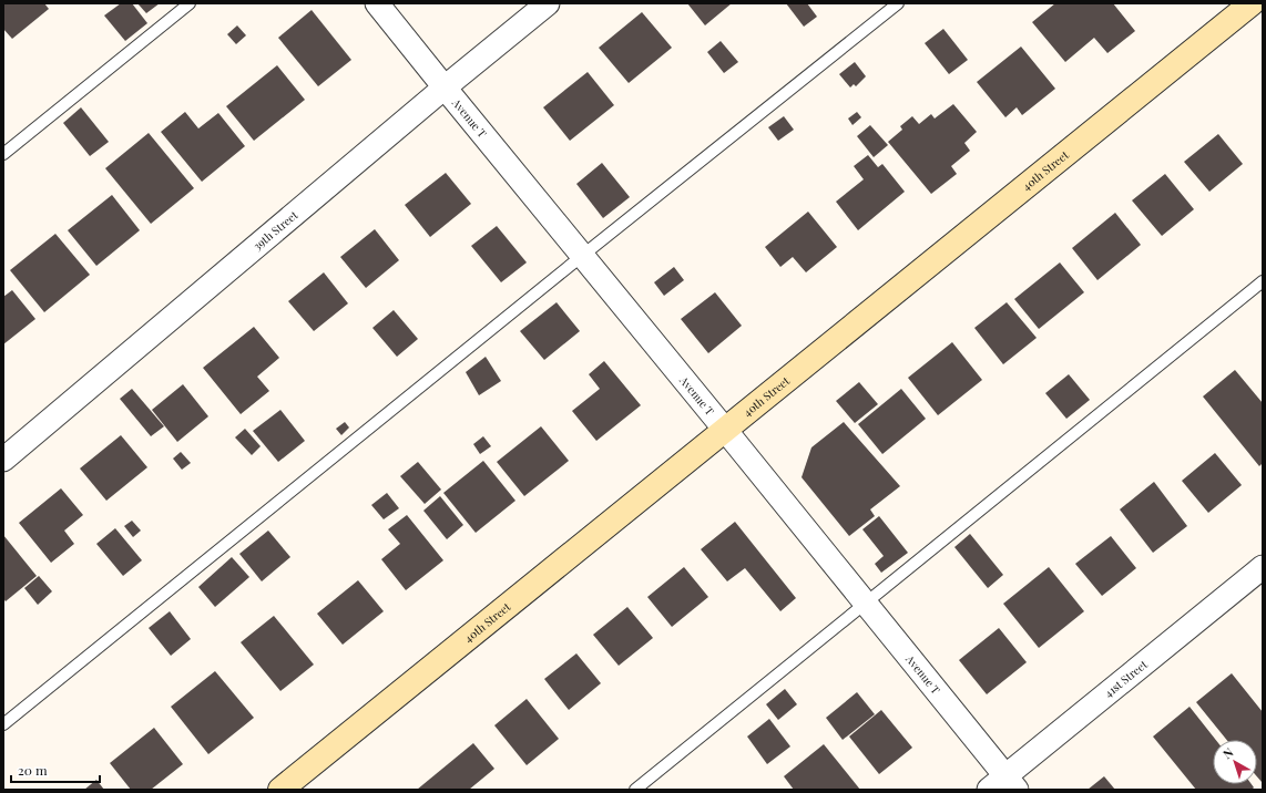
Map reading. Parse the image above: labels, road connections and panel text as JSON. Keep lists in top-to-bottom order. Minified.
{"streets":{"street":["Avenue T","40th Street","39th Street","41st Street"]},"crossings":[["Avenue T","40th Street"],["Avenue T","39th Street"],["Avenue T","41st Street"]],"scale_bar":"20 m","north":"top left"}
